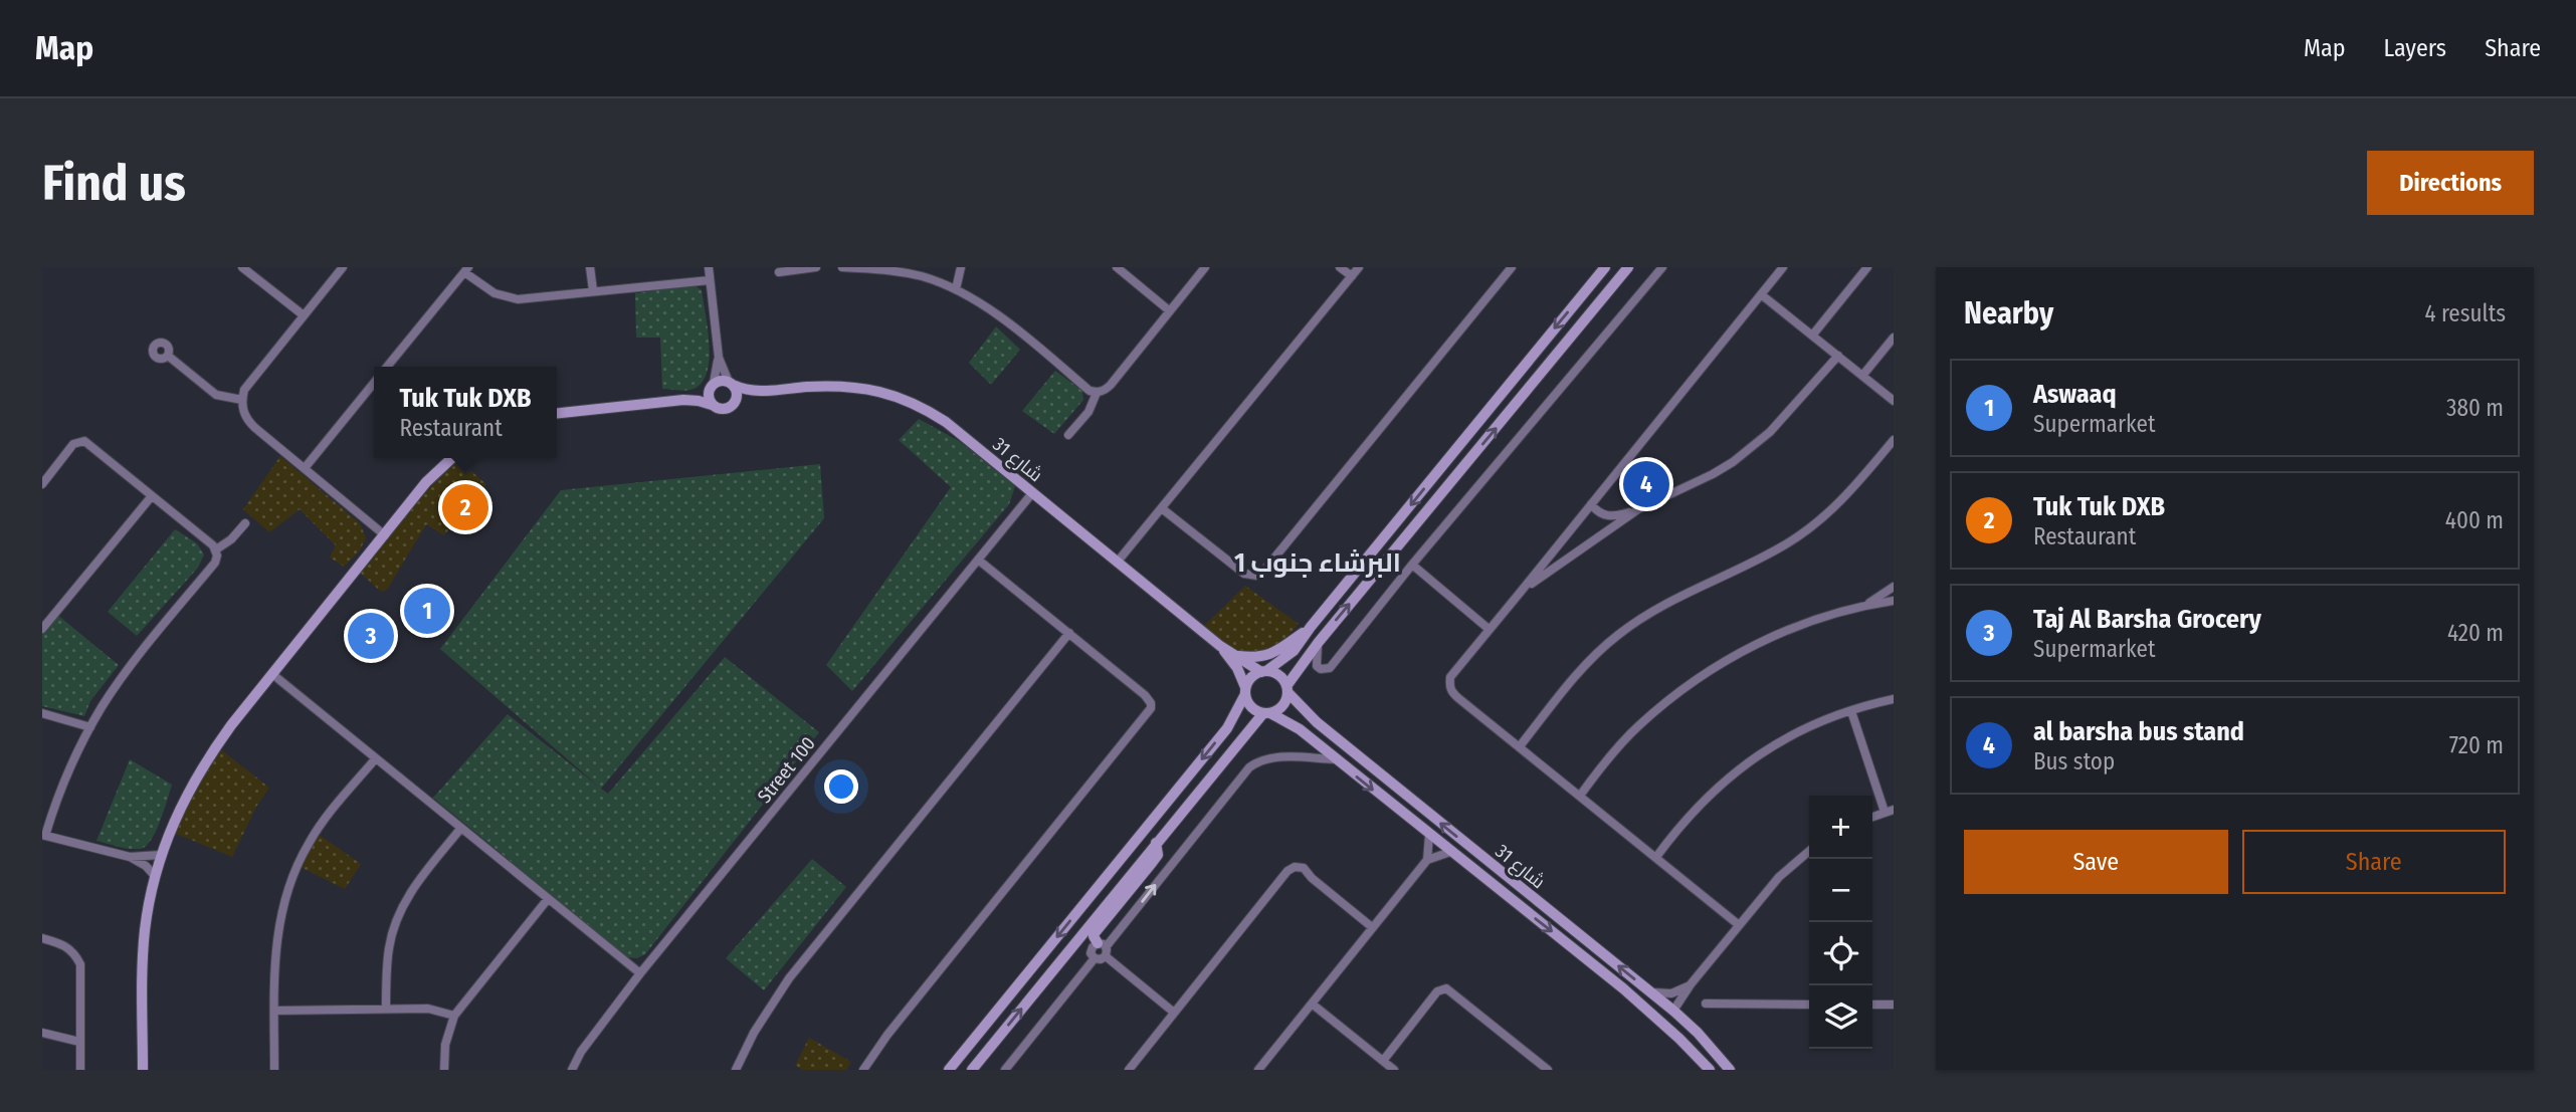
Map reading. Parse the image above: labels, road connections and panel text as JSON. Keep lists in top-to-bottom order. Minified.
{"streets":{"street":["شارع 31","Street 100"]},"crossings":[["شارع 31","Street 100"]],"districts":["البرشاء جنوب 1"],"page":{"header":"Map","nav":["Map","Layers","Share"],"buttons":["Directions",["Save","Share"]],"title":"Find us","heading":["Nearby","4 results"],"list":[{"mark":"1","name":"Aswaaq","note":"Supermarket","value":"380 m"},{"mark":"2","name":"Tuk Tuk DXB","note":"Restaurant","value":"400 m"},{"mark":"3","name":"Taj Al Barsha Grocery","note":"Supermarket","value":"420 m"},{"mark":"4","name":"al barsha bus stand","note":"Bus stop","value":"720 m"}],"popup":["Tuk Tuk DXB","Restaurant"],"pins":["4","2","1","3"],"map_buttons":["+","−"]}}
